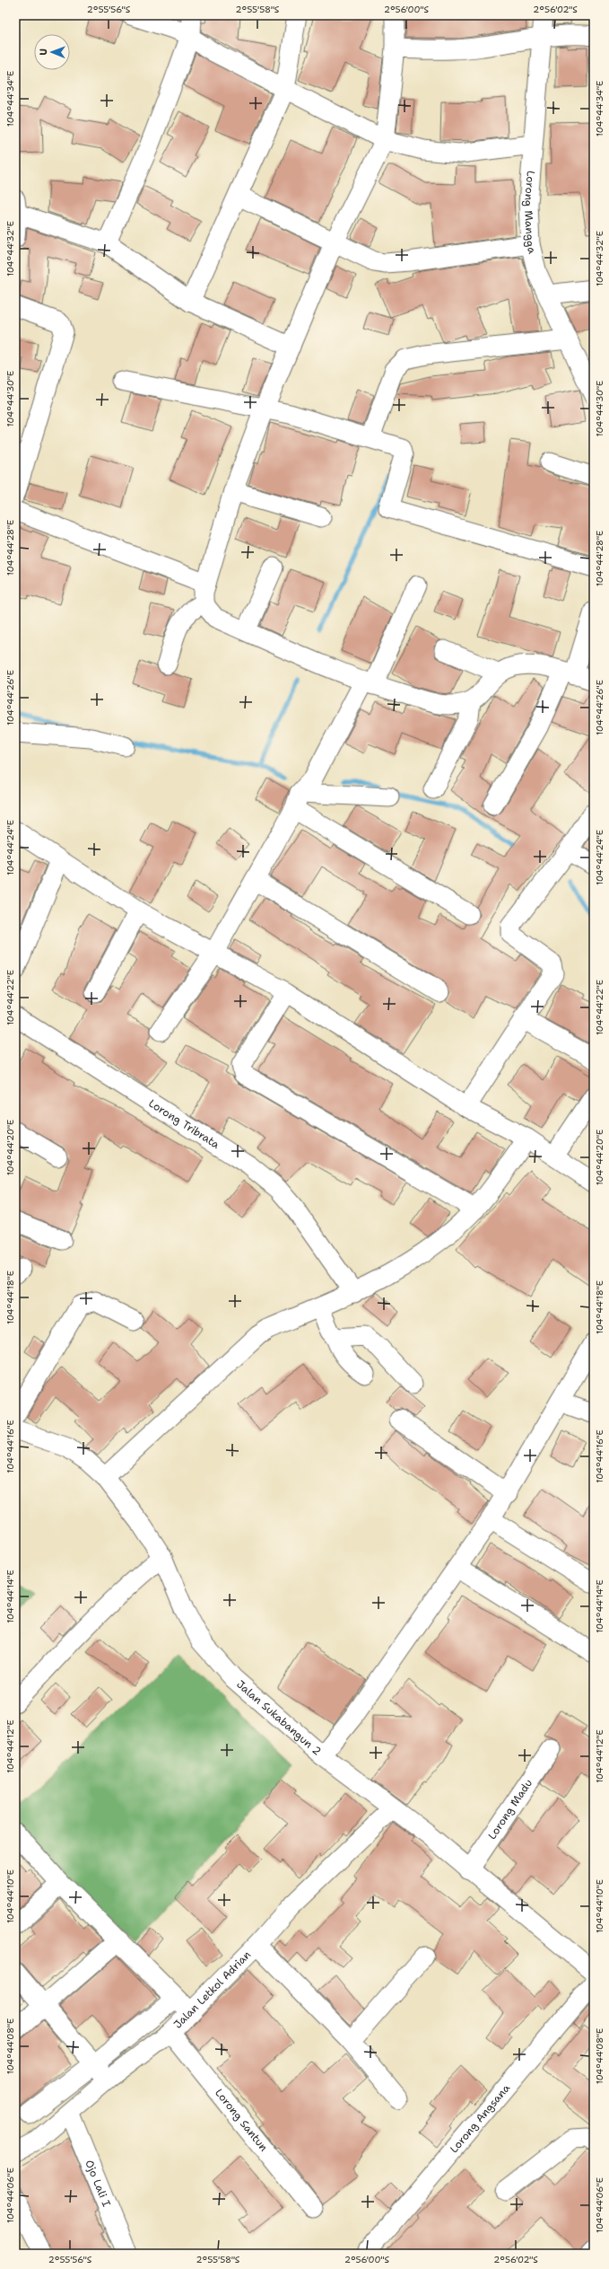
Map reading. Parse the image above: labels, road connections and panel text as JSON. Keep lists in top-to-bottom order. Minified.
{"streets":{"street":["Lorong Mangga","Lorong Tribrata","Jalan Sukabangun 2","Lorong Madu","Jalan Letkol Adrian","Lorong Angsana","Lorong Santun","Ojo Lali I"]},"crossings":[["Jalan Sukabangun 2","Lorong Madu"],["Jalan Sukabangun 2","Jalan Letkol Adrian"],["Jalan Letkol Adrian","Lorong Santun"],["Jalan Letkol Adrian","Ojo Lali I"]],"north":"left","coordinates":["2°55'56\"S","2°55'58\"S","2°56'00\"S","2°56'02\"S","104°44'34\"E","104°44'32\"E","104°44'30\"E","104°44'28\"E","104°44'26\"E","104°44'24\"E","104°44'22\"E","104°44'20\"E","104°44'18\"E","104°44'16\"E","104°44'14\"E","104°44'12\"E","104°44'10\"E","104°44'08\"E","104°44'06\"E"]}
